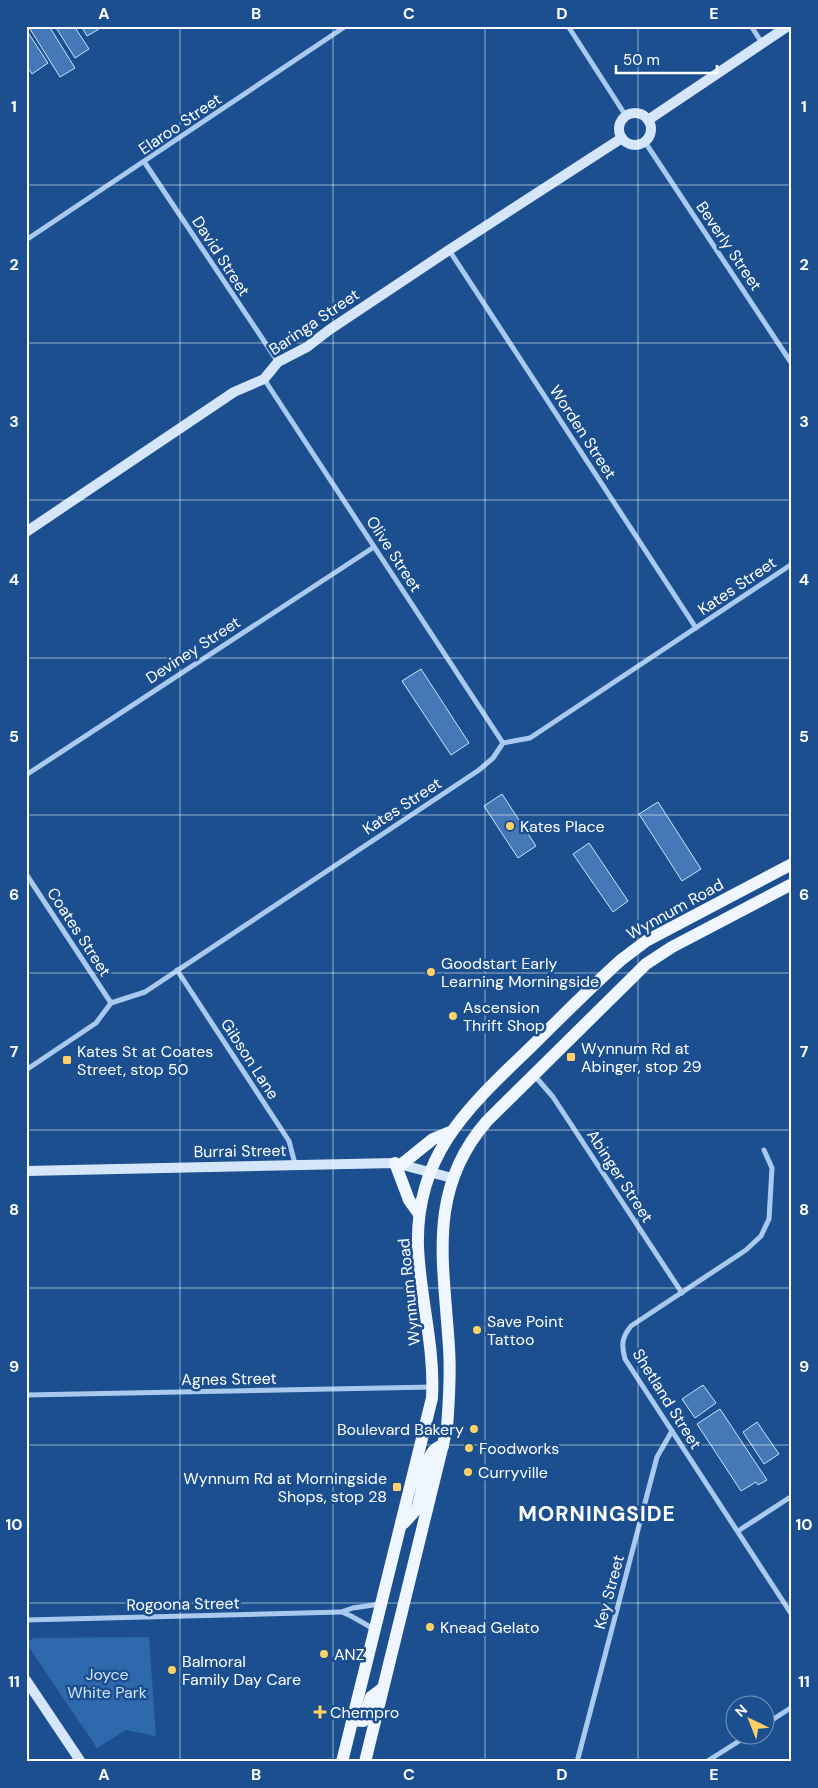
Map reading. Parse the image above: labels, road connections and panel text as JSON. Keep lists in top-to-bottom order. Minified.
{"streets":{"main road":["Wynnum Road"],"street":["Elaroo Street","Beverly Street","David Street","Baringa Street","Worden Street","Olive Street","Kates Street","Deviney Street","Coates Street","Gibson Lane","Burrai Street","Abinger Street","Agnes Street","Shetland Street","Key Street","Rogoona Street"]},"crossings":[["Elaroo Street","David Street"],["Beverly Street","Baringa Street"],["David Street","Baringa Street"],["Baringa Street","Worden Street"],["Baringa Street","Olive Street"],["Worden Street","Kates Street"],["Olive Street","Kates Street"],["Olive Street","Deviney Street"],["Kates Street","Coates Street"],["Kates Street","Gibson Lane"],["Wynnum Road","Burrai Street"],["Wynnum Road","Abinger Street"],["Wynnum Road","Agnes Street"],["Wynnum Road","Rogoona Street"],["Gibson Lane","Burrai Street"],["Abinger Street","Shetland Street"],["Shetland Street","Key Street"]],"districts":["MORNINGSIDE"],"parks":["Joyce White Park"],"places":{"other":["Kates Place","Goodstart Early Learning Morningside","Ascension Thrift Shop","Save Point Tattoo","Boulevard Bakery","Foodworks","Curryville","Knead Gelato","ANZ","Balmoral Family Day Care"],"transit":["Wynnum Rd at Abinger, stop 29","Kates St at Coates Street, stop 50","Wynnum Rd at Morningside Shops, stop 28"],"health":["Chempro"]},"scale_bar":"50 m","north":"top left","grid":{"columns":["A","B","C","D","E"],"rows":["1","2","3","4","5","6","7","8","9","10","11"]}}
